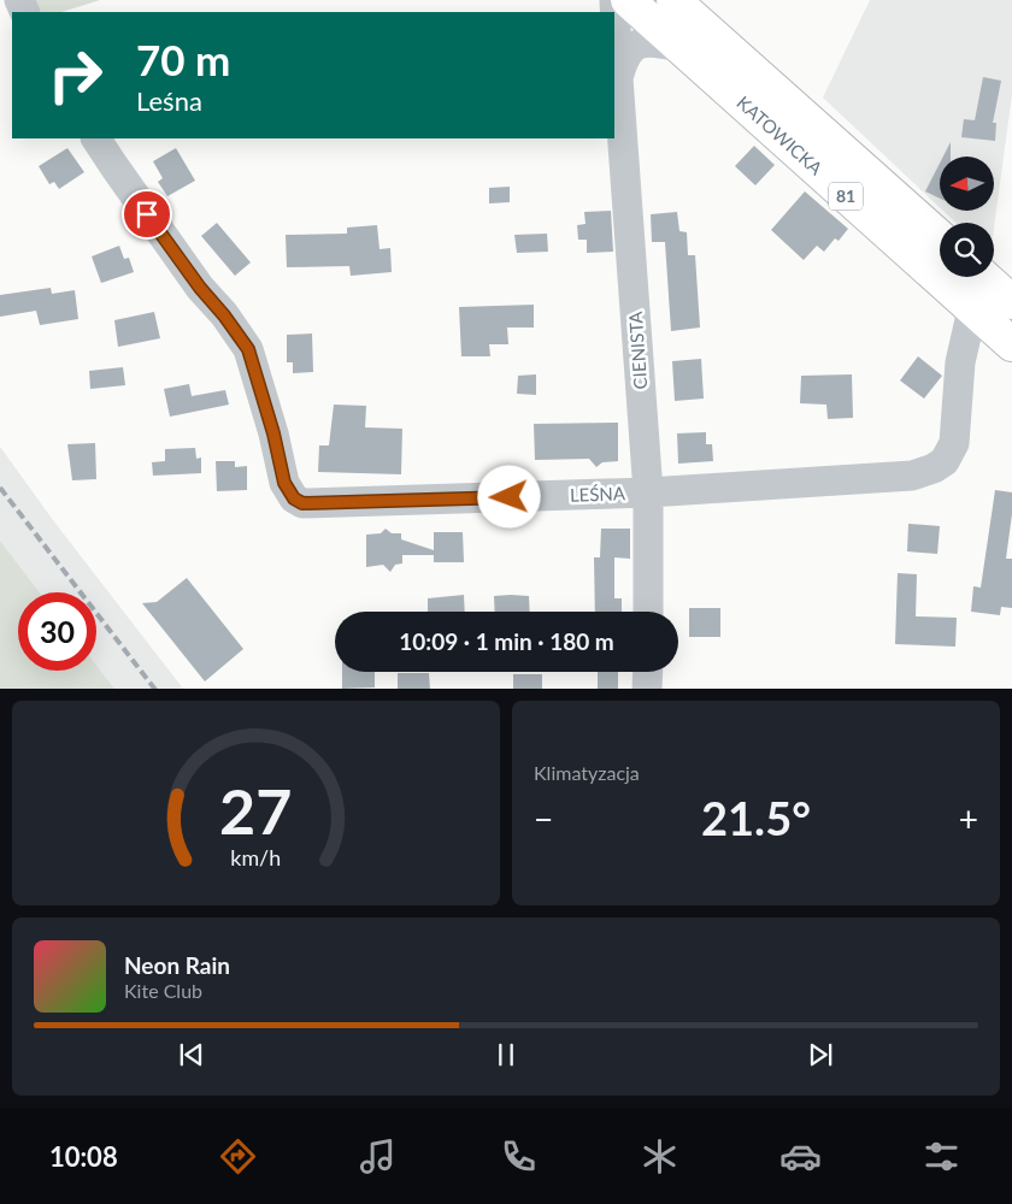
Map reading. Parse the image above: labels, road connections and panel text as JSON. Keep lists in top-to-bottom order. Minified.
{"streets":{"main road":["KATOWICKA","81"],"street":["CIENISTA","LEŚNA"]},"crossings":[["KATOWICKA","LEŚNA"],["CIENISTA","LEŚNA"]],"north":"left","page":{"turn":["70 m","Leśna"],"limit":"30","trip":"10:09 · 1 min · 180 m","tile":"Klimatyzacja","heat":["−","21.5°","+"],"song":["Neon Rain","Kite Club"],"tabs":"10:08","gauge":["27","km/h"]}}
